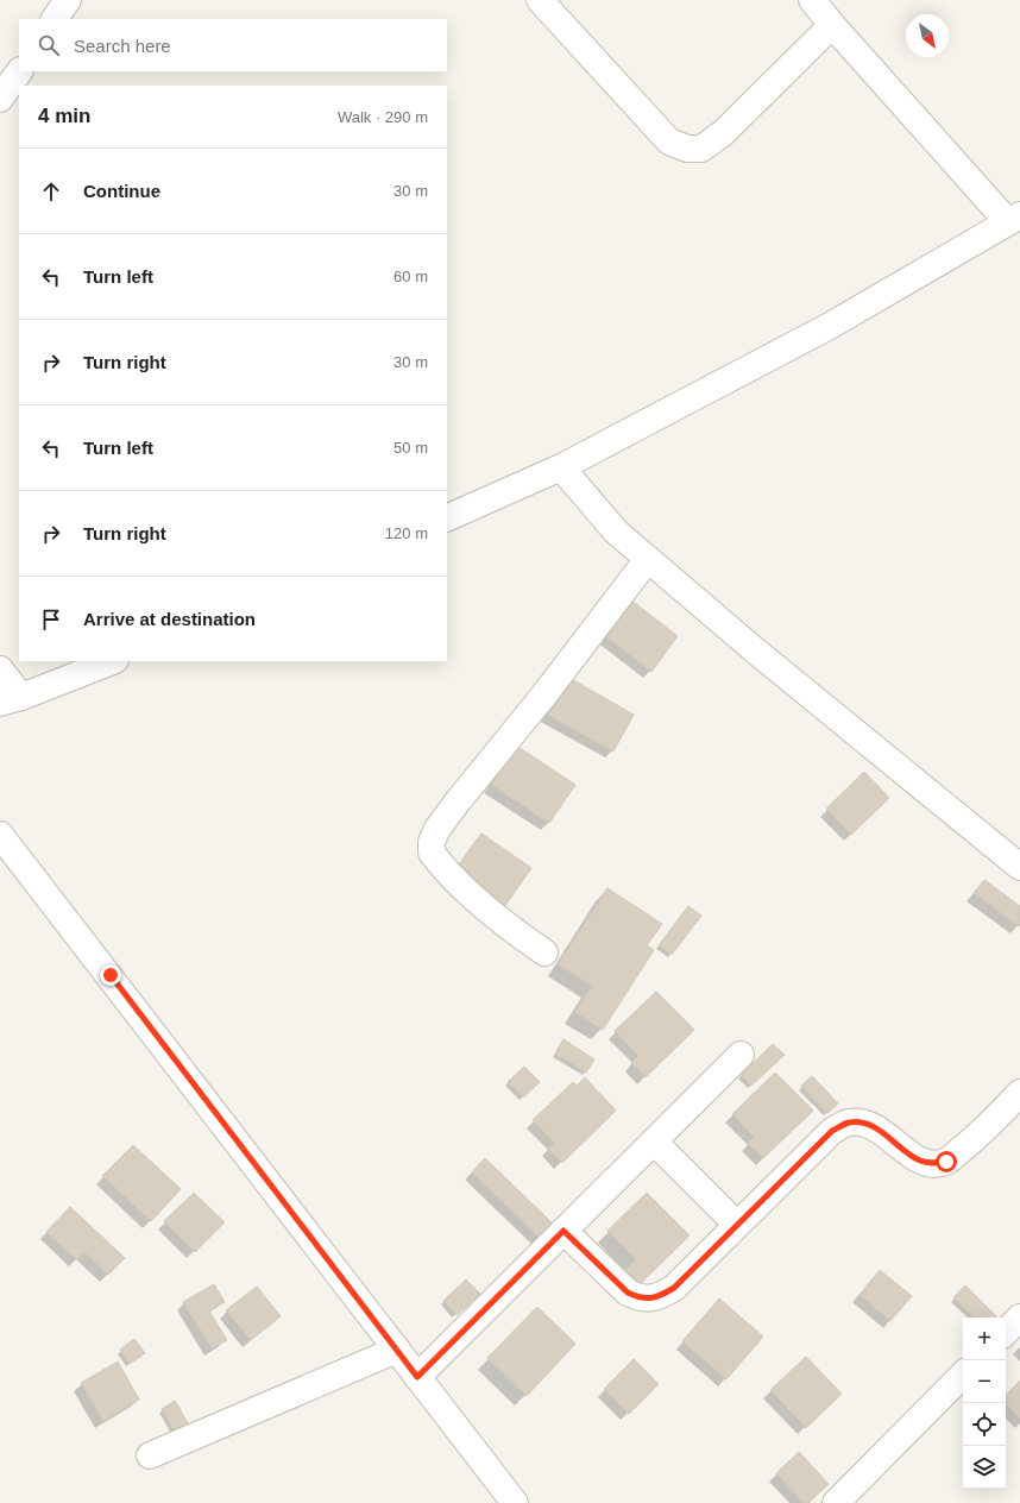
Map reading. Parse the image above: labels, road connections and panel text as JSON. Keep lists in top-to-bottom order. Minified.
{"north":"bottom right","page":{"search":"Search here","heading":["4 min","Walk · 290 m"],"list":[["Continue","30 m"],["Turn left","60 m"],["Turn right","30 m"],["Turn left","50 m"],["Turn right","120 m"],"Arrive at destination"],"map_buttons":["+","−"]}}
